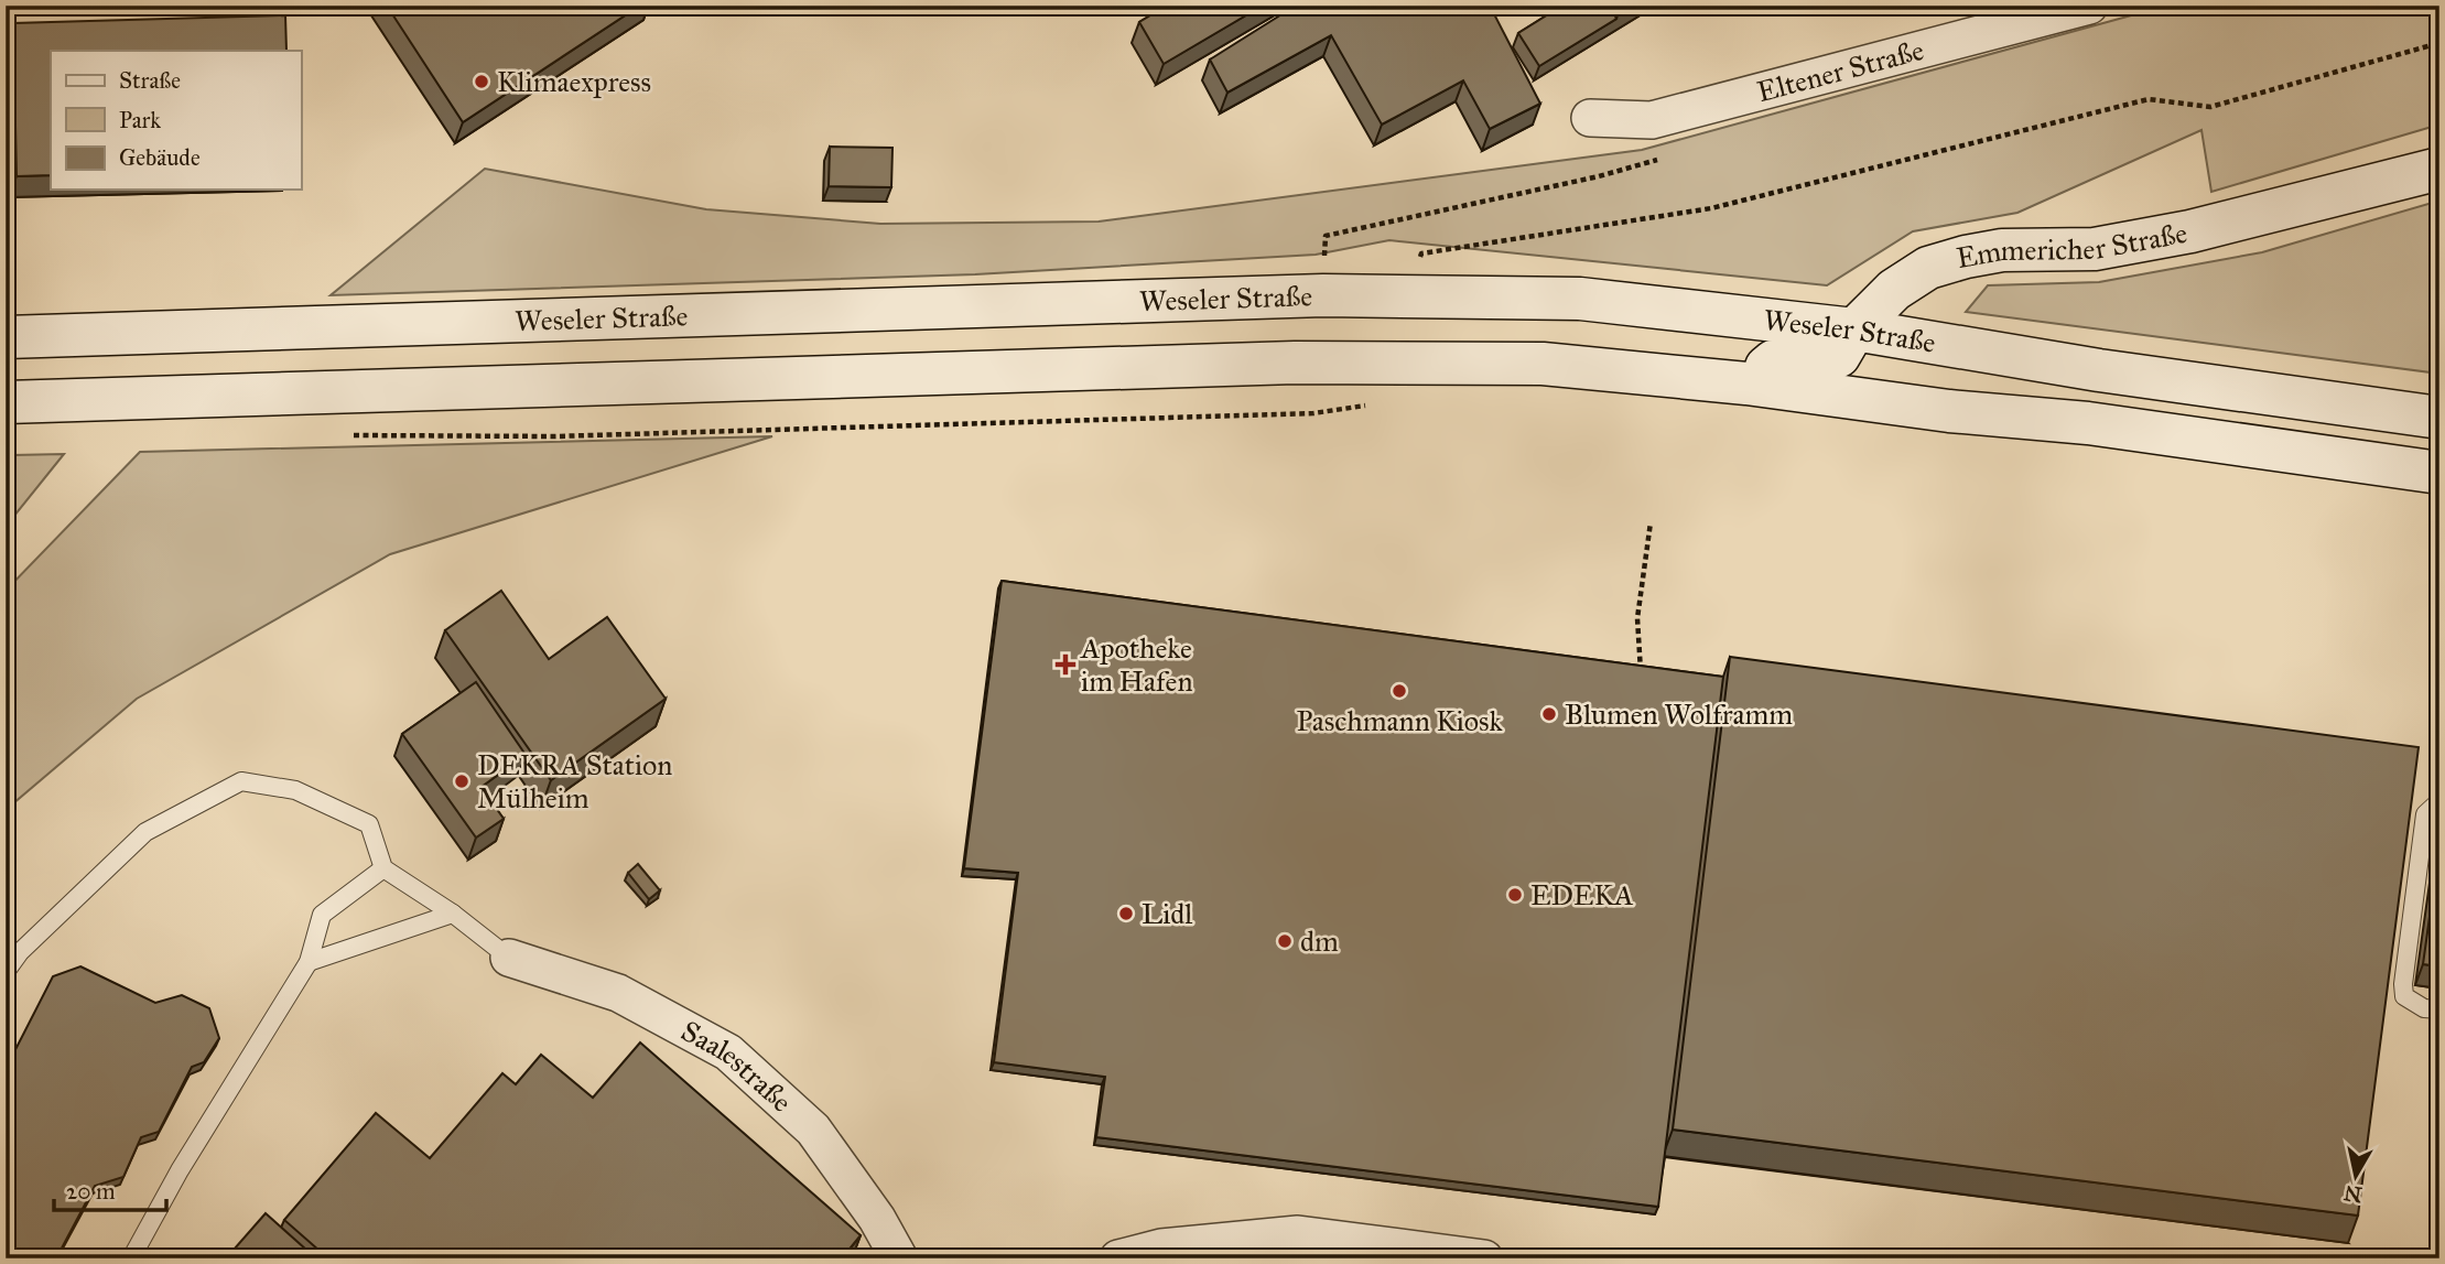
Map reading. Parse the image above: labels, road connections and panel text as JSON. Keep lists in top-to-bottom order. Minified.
{"streets":{"main road":["Emmericher Straße","Weseler Straße"],"street":["Eltener Straße","Saalestraße"]},"crossings":[["Emmericher Straße","Weseler Straße"]],"places":{"other":["Klimaexpress","Paschmann Kiosk","Blumen Wolframm","DEKRA Station Mülheim","EDEKA","Lidl","dm"],"health":["Apotheke im Hafen"]},"legend":["Straße","Park","Gebäude"],"scale_bar":"20 m","north":"bottom"}
